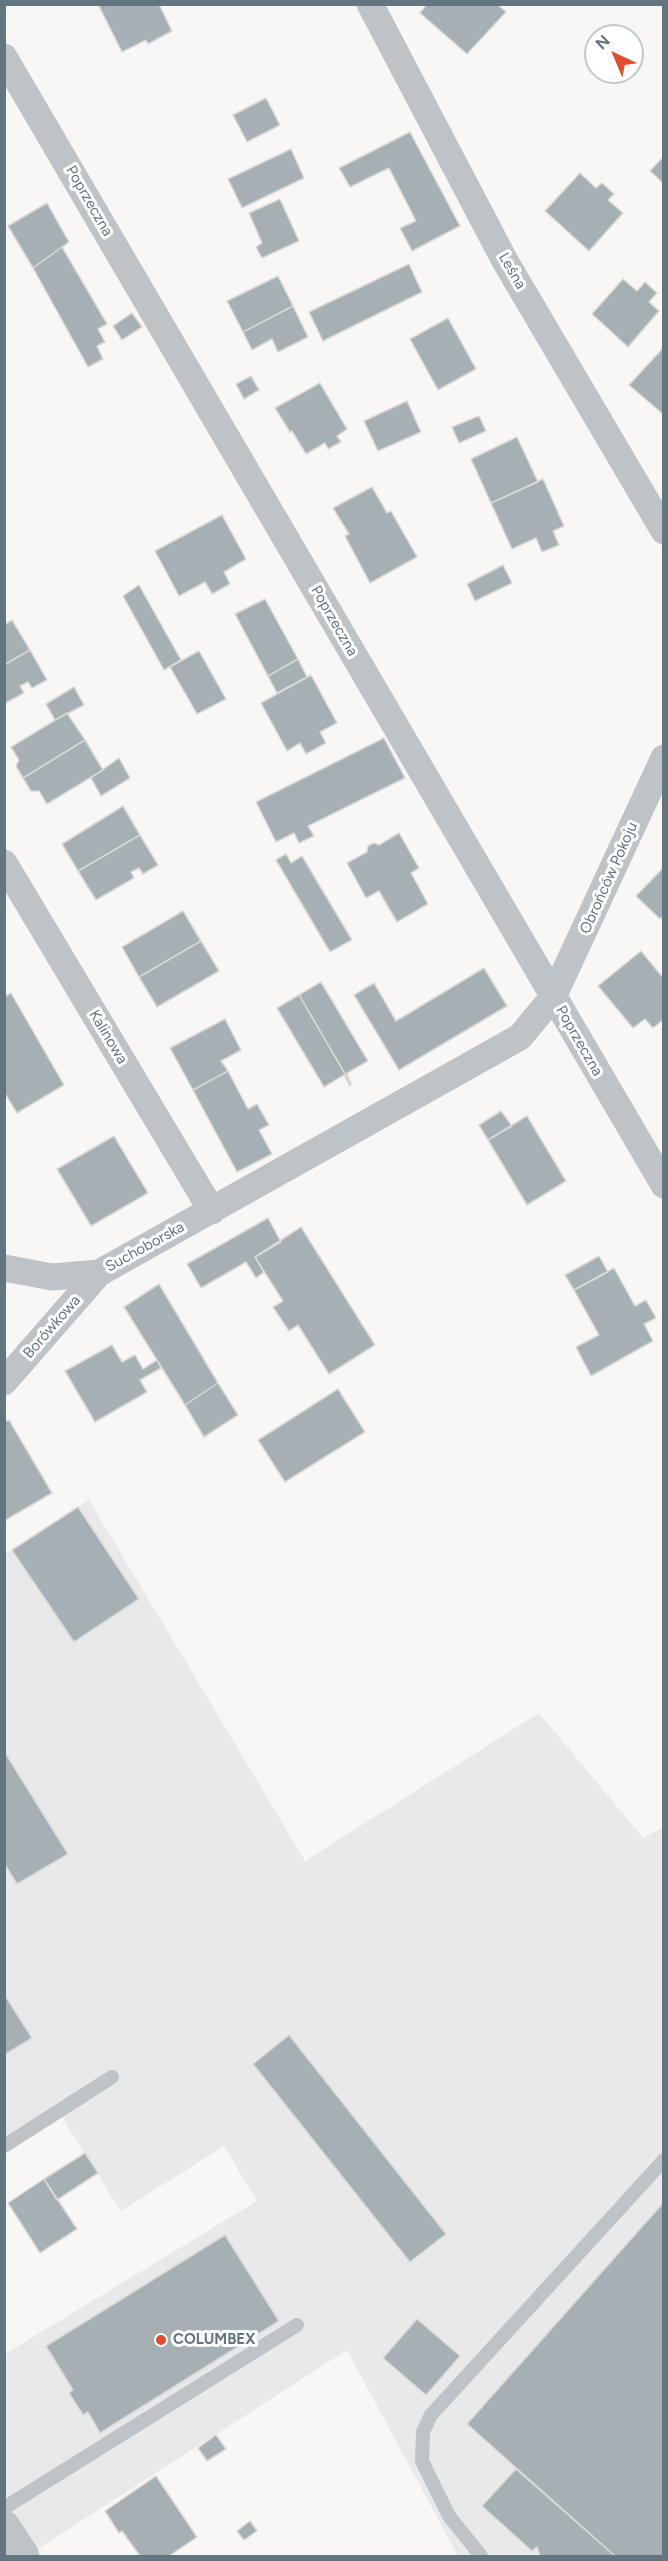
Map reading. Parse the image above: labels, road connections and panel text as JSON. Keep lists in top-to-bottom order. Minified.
{"streets":{"street":["Poprzeczna","Leśna","Obrońców Pokoju","Kalinowa","Suchoborska","Borówkowa"]},"crossings":[["Poprzeczna","Obrońców Pokoju"],["Obrońców Pokoju","Kalinowa"],["Obrońców Pokoju","Suchoborska"],["Kalinowa","Suchoborska"],["Suchoborska","Borówkowa"]],"places":["COLUMBEX"],"north":"top left"}
